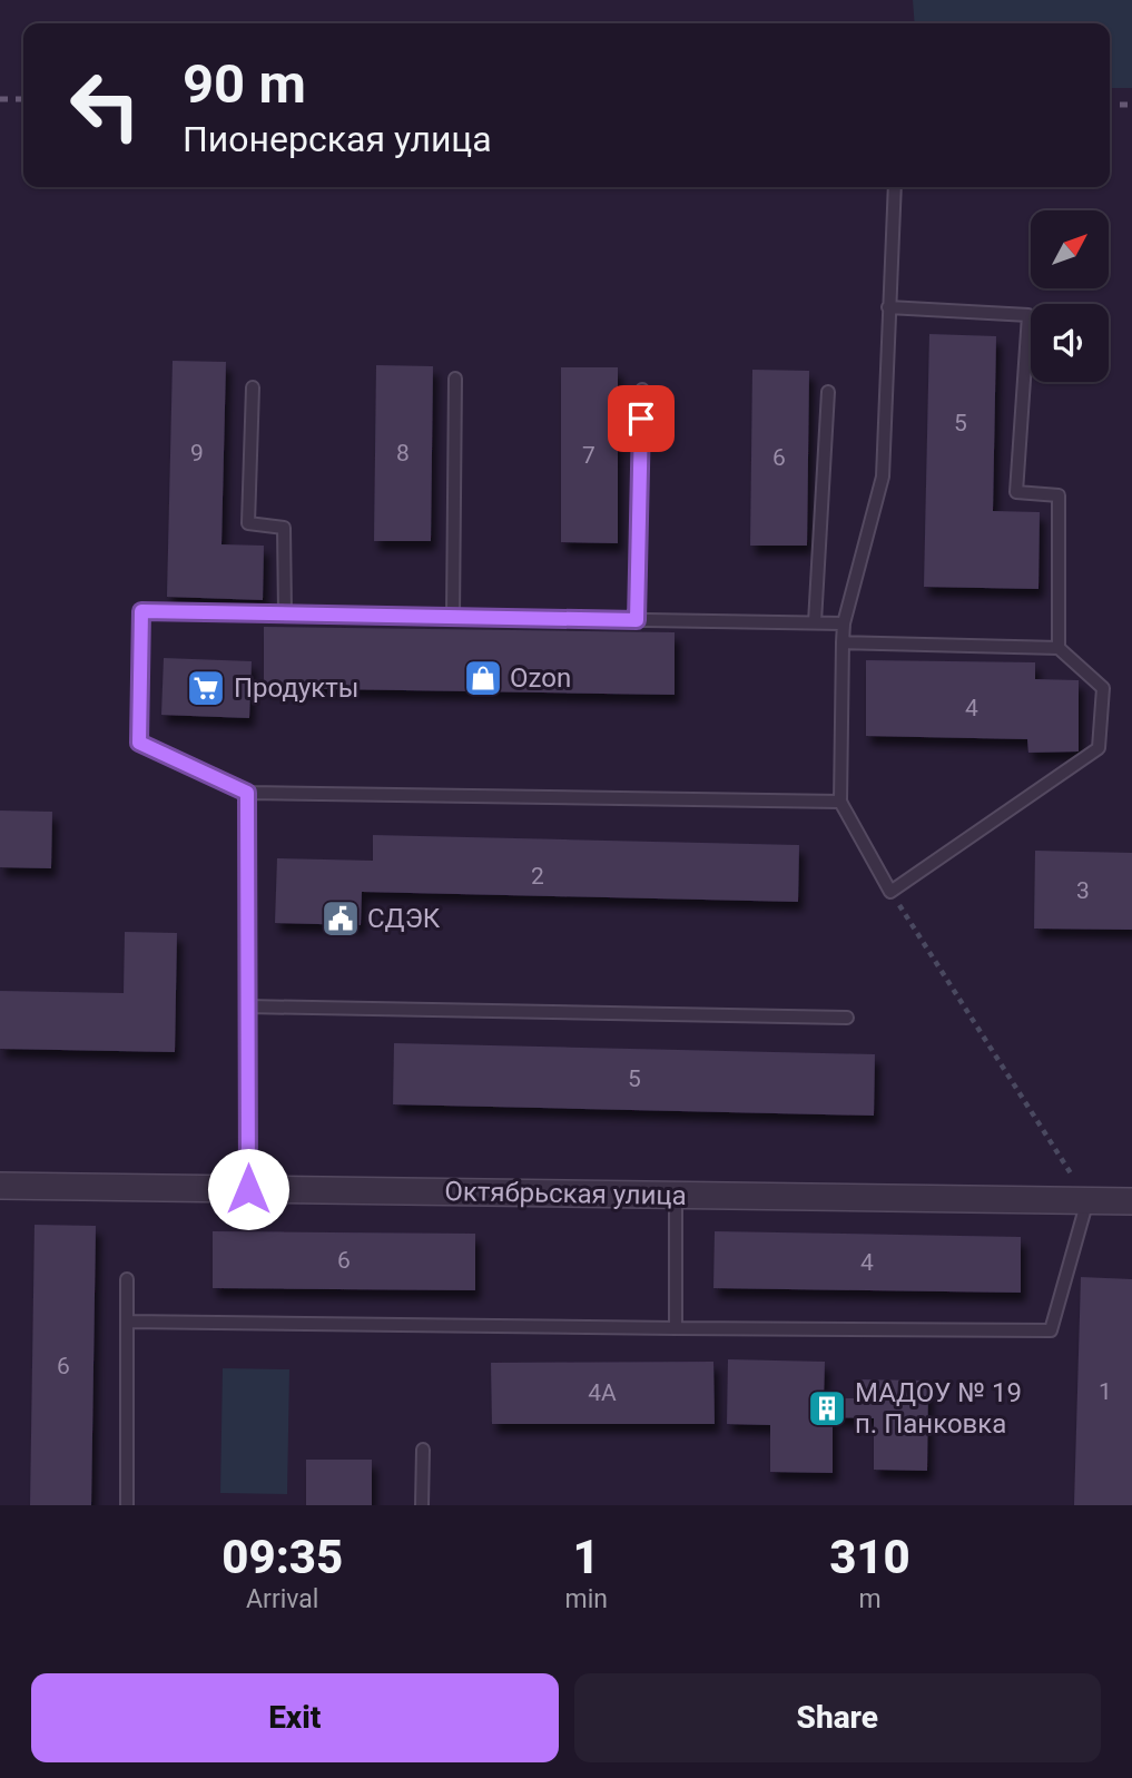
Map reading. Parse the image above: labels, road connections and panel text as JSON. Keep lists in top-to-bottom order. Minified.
{"streets":{"street":["Октябрьская улица"]},"places":{"shop":["Ozon"],"supermarket":["Продукты"],"public building":["СДЭК"],"building":["МАДОУ № 19 п. Панковка"]},"house_numbers":["5","9","8","7","6","4","2","3","5","6","4","6","1","4А"],"north":"top right","page":{"turn":["90 m","Пионерская улица"],"eta":["09:35","Arrival","1","min","310","m"],"buttons":["Exit","Share"]}}
